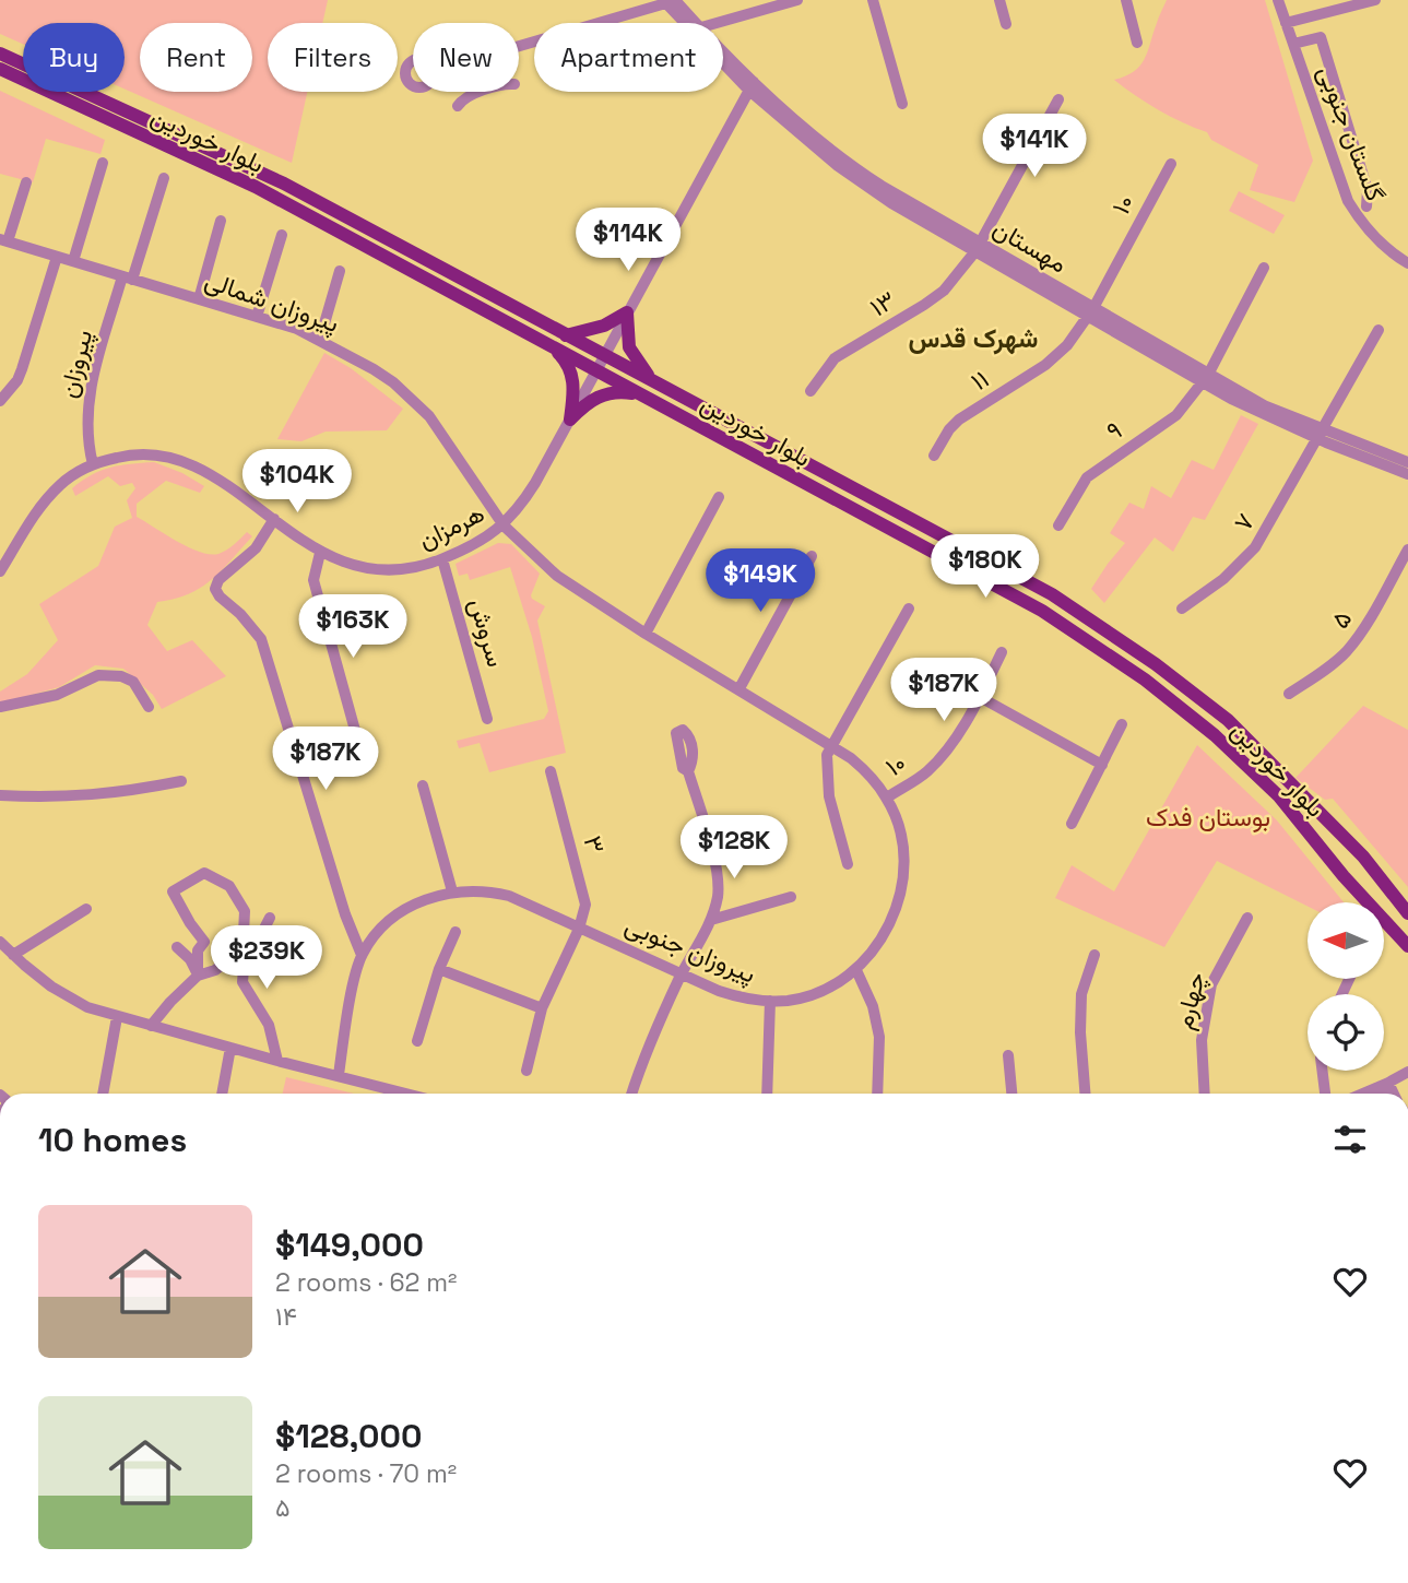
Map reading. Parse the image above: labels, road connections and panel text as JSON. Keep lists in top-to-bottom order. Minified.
{"streets":{"main road":["بلوار خوردین"],"street":["گلستان جنوبی","۱۰","پیروزان شمالی","۱۳","پیروزان","۱۱","۹","۷","هرمزان","۵","سروش","۳","پیروزان جنوبی","چهارم"]},"crossings":[["بلوار خوردین","هرمزان"],["۱۰","۱۱"],["۱۰","پیروزان جنوبی"],["پیروزان شمالی","پیروزان"],["پیروزان شمالی","هرمزان"],["پیروزان شمالی","پیروزان جنوبی"],["پیروزان","هرمزان"],["هرمزان","سروش"],["هرمزان","پیروزان جنوبی"],["۳","پیروزان جنوبی"]],"districts":["شهرک قدس"],"parks":["بوستان فدک"],"north":"left","page":{"chip":["Buy","Rent","Filters","New","Apartment"],"price":["$141K","$114K","$104K","$180K","$149K","$163K","$187K","$187K","$128K","$239K"],"heading":"10 homes","list":[{"name":"$149,000","note":"2 rooms · 62 m² · ۱۴"},{"name":"$128,000","note":"2 rooms · 70 m² · ۵"}]}}
